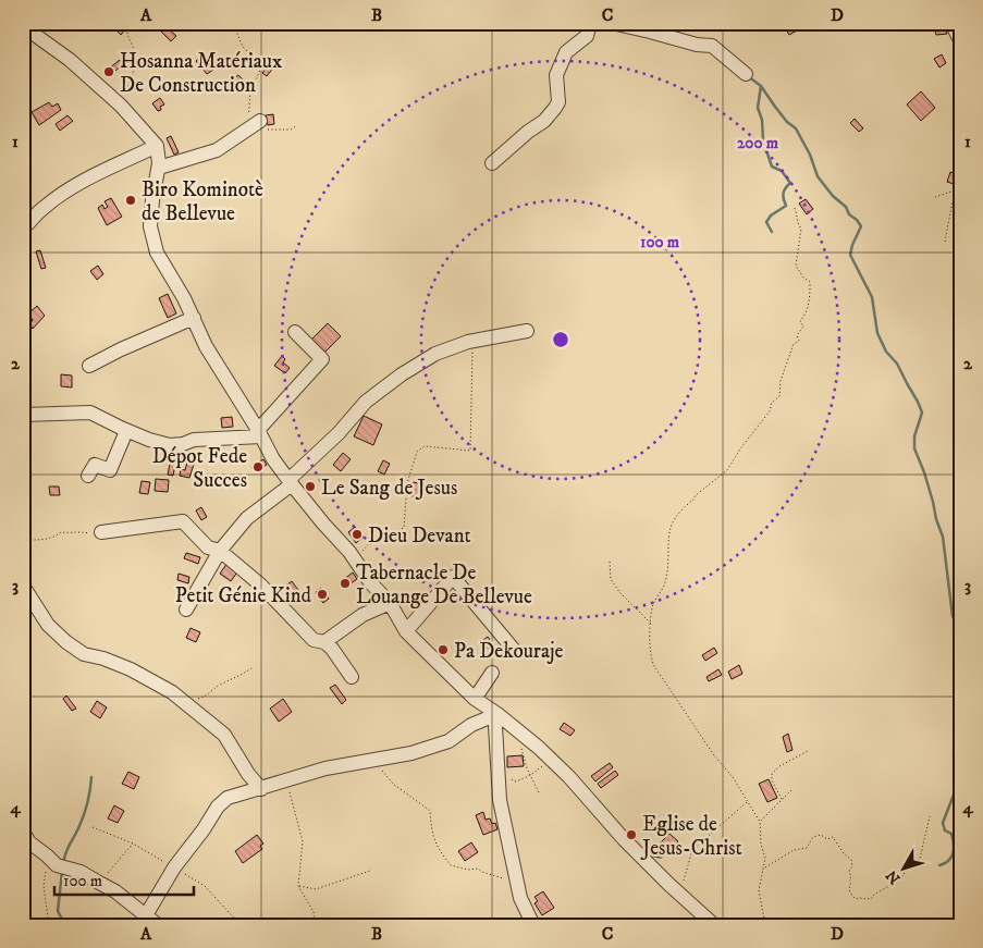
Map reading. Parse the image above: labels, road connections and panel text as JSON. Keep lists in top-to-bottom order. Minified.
{"places":["Hosanna Matériaux De Construction","Biro Kominotè de Bellevue","Dépot Fede Succes","Le Sang de Jesus","Dieu Devant","Tabernacle De Louange De Bellevue","Petit Génie Kind","Pa Dekouraje","Eglise de Jesus-Christ"],"scale_bar":"100 m","north":"bottom left","grid":{"columns":["A","B","C","D"],"rows":["1","2","3","4"]},"rings":["200 m","100 m"]}
